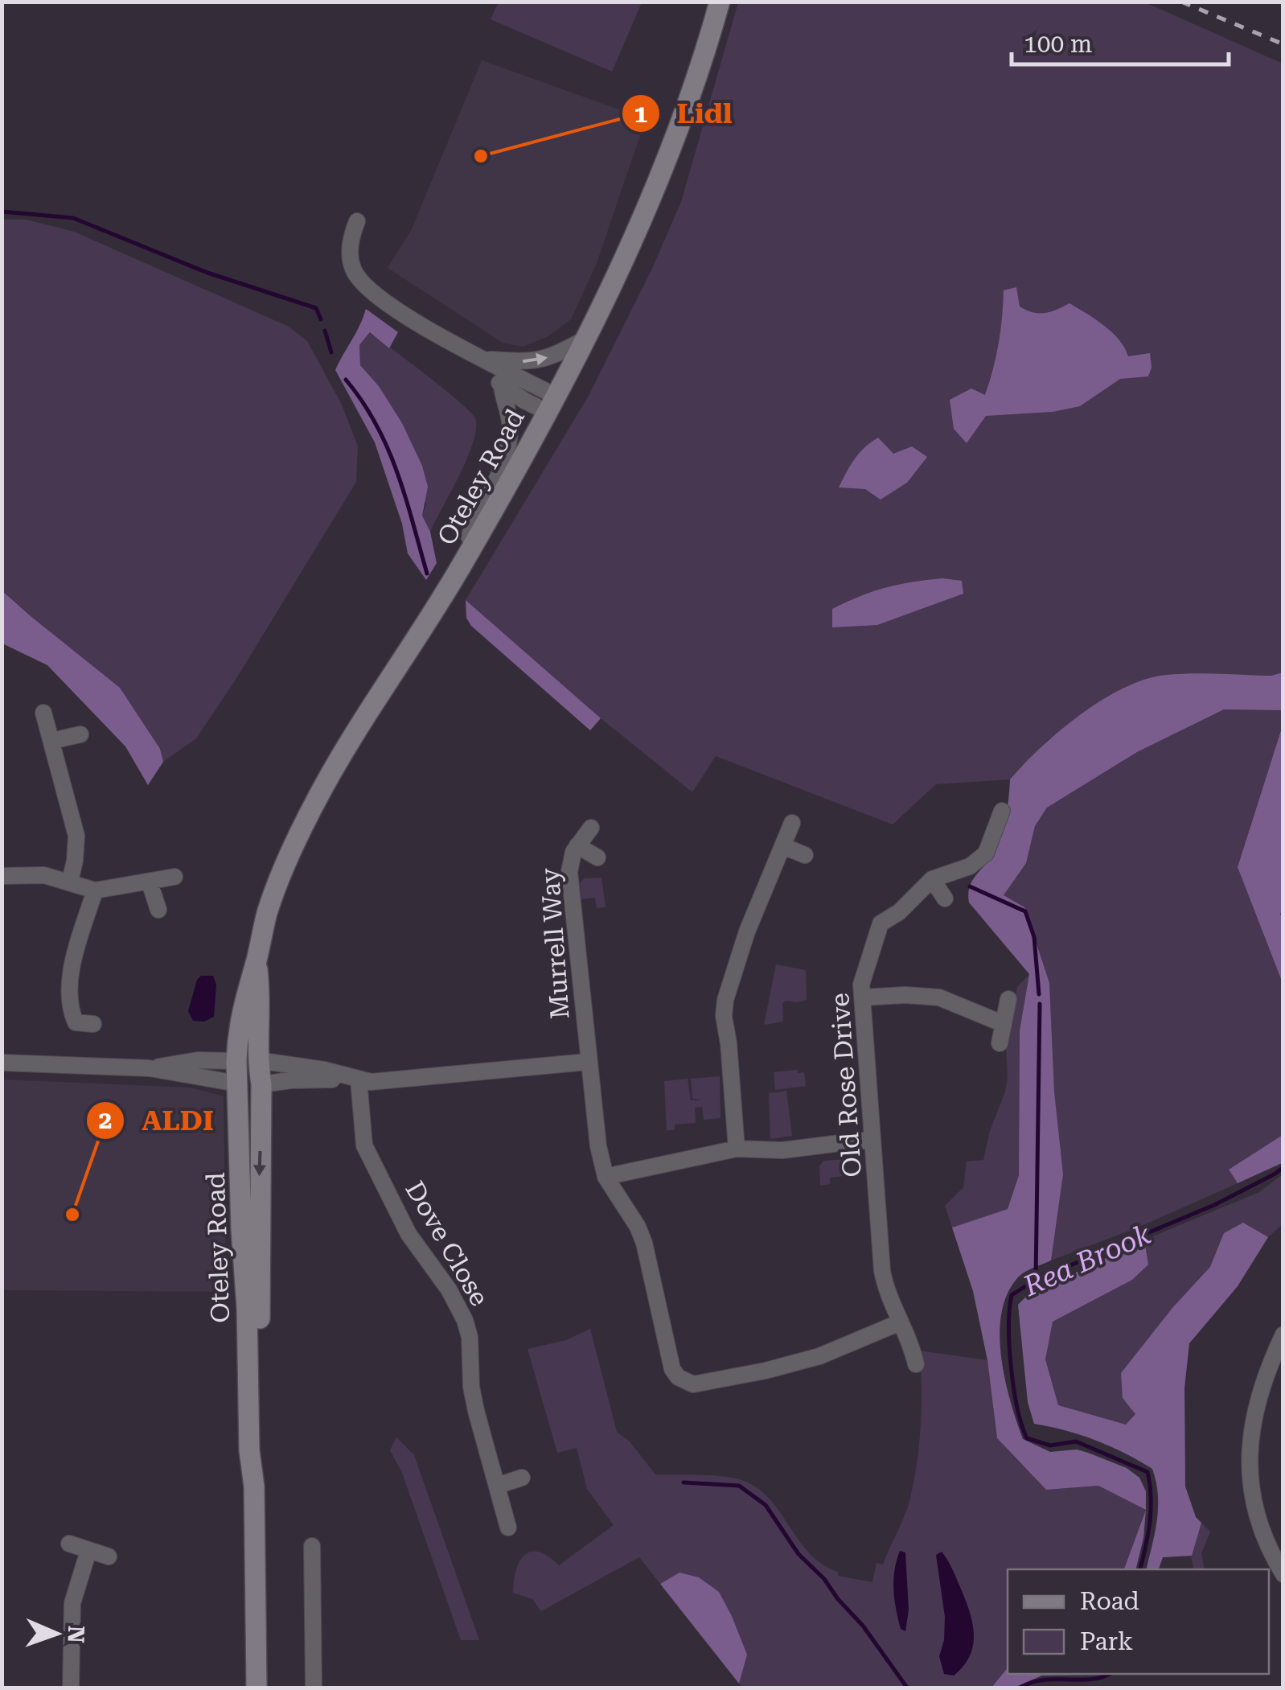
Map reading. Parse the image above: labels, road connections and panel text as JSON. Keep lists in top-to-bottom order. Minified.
{"streets":{"main road":["Oteley Road"],"street":["Murrell Way","Old Rose Drive","Dove Close"]},"crossings":[["Murrell Way","Old Rose Drive"]],"water":["Rea Brook"],"places":["Lidl","ALDI"],"legend":["Road","Park"],"scale_bar":"100 m","north":"right"}
